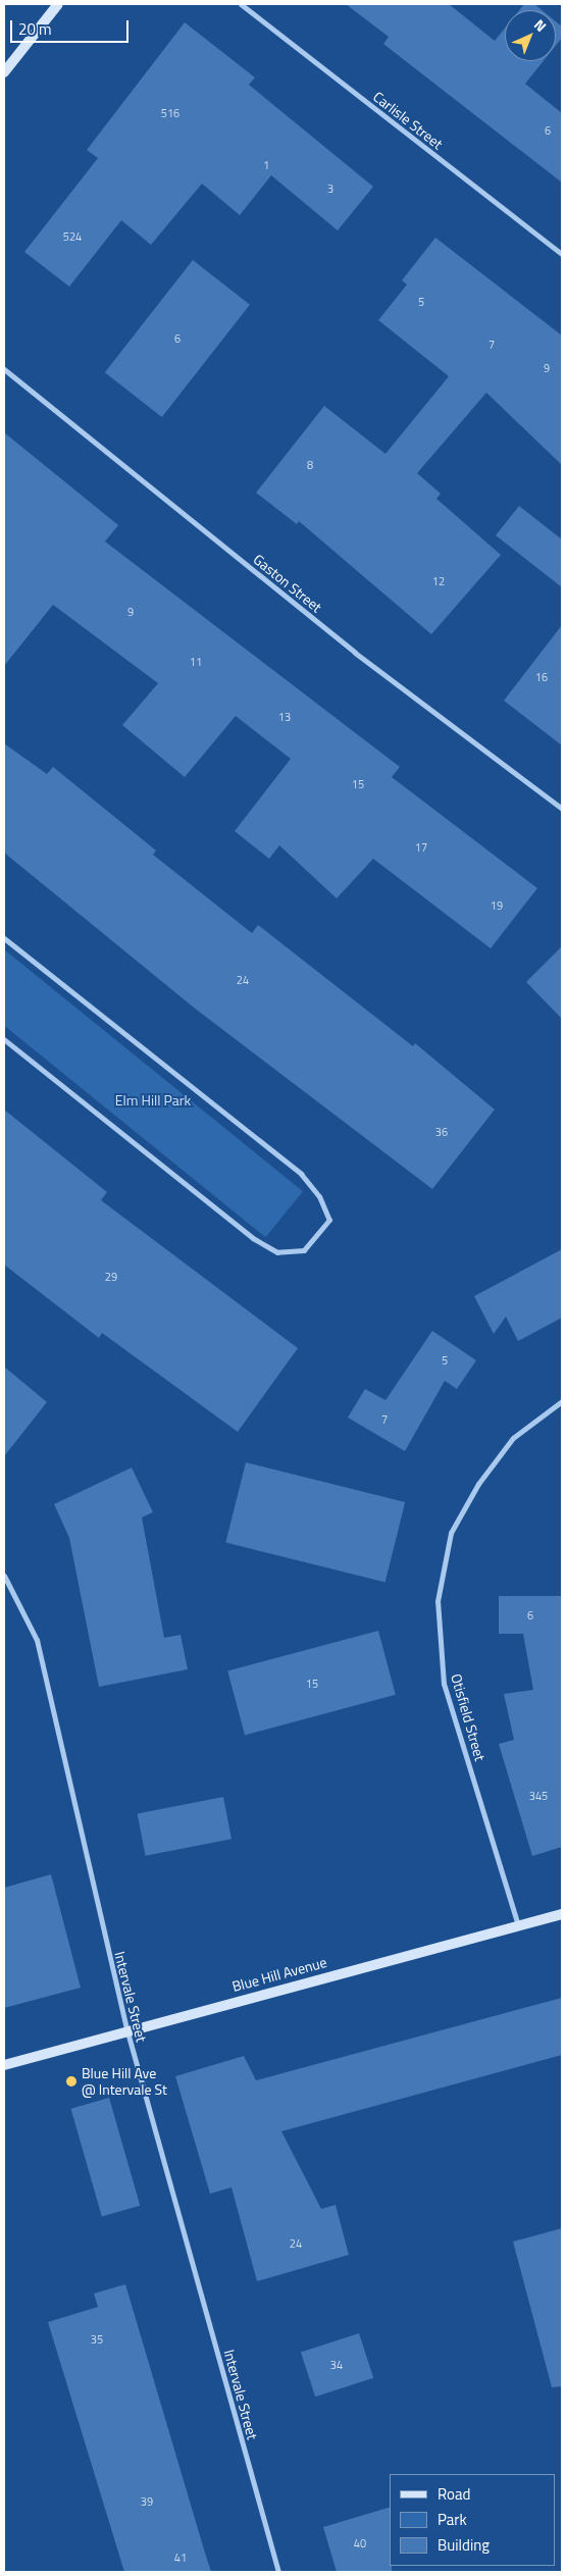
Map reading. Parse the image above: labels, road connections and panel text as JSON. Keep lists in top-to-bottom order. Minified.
{"streets":{"main road":["Blue Hill Avenue"],"street":["Carlisle Street","Gaston Street","Otisfield Street","Intervale Street"]},"crossings":[["Otisfield Street","Blue Hill Avenue"],["Blue Hill Avenue","Intervale Street"]],"parks":["Elm Hill Park"],"places":["Blue Hill Ave @ Intervale St"],"house_numbers":["516","6","1","3","524","5","6","7","9","8","12","9","11","16","13","15","17","19","24","36","29","5","7","6","15","345","24","35","34","39","40","41"],"legend":["Road","Park","Building"],"scale_bar":"20 m","north":"top right"}
